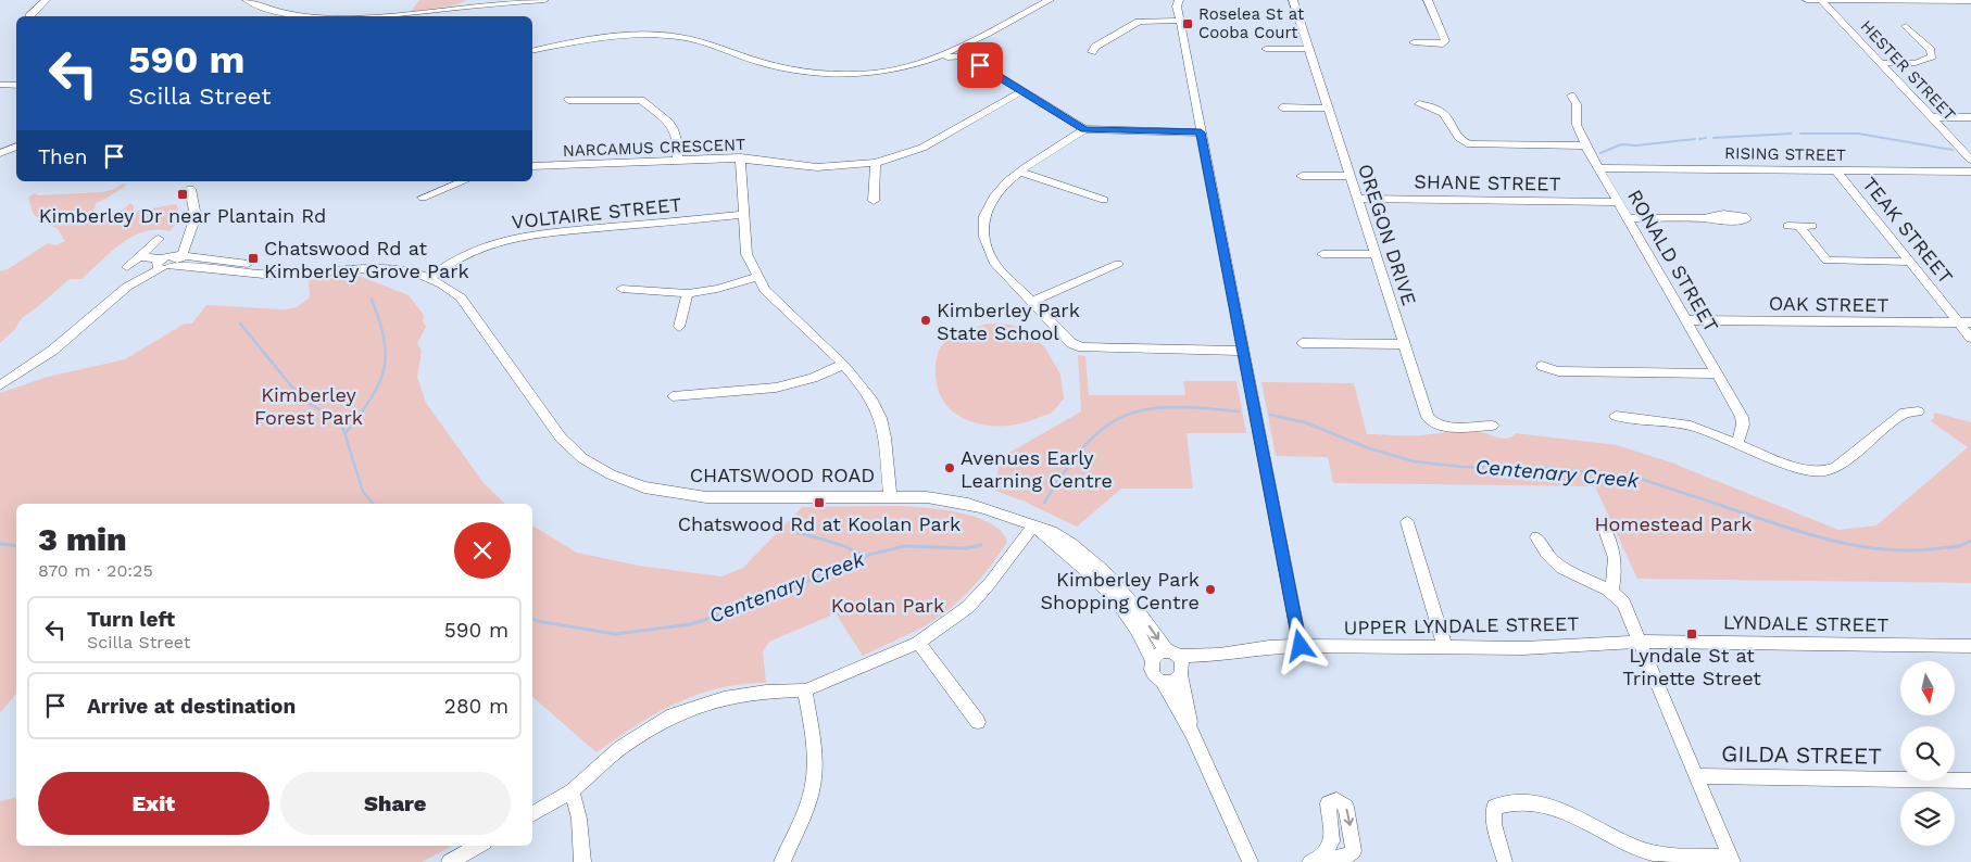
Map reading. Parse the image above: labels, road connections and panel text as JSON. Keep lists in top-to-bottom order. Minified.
{"streets":{"street":["HESTER STREET","NARCAMUS CRESCENT","RISING STREET","SHANE STREET","VOLTAIRE STREET","TEAK STREET","OREGON DRIVE","RONALD STREET","OAK STREET","CHATSWOOD ROAD","LYNDALE STREET","UPPER LYNDALE STREET","GILDA STREET"]},"crossings":[["RISING STREET","TEAK STREET"],["RISING STREET","RONALD STREET"],["SHANE STREET","OREGON DRIVE"],["SHANE STREET","RONALD STREET"],["VOLTAIRE STREET","CHATSWOOD ROAD"],["TEAK STREET","OAK STREET"],["RONALD STREET","OAK STREET"],["CHATSWOOD ROAD","UPPER LYNDALE STREET"],["LYNDALE STREET","UPPER LYNDALE STREET"]],"water":["Centenary Creek"],"parks":["Kimberley Forest Park","Homestead Park","Koolan Park"],"places":{"transit":["Roselea St at Cooba Court","Kimberley Dr near Plantain Rd","Chatswood Rd at Kimberley Grove Park","Chatswood Rd at Koolan Park","Lyndale St at Trinette Street"],"other":["Kimberley Park State School","Avenues Early Learning Centre","Kimberley Park Shopping Centre"]},"north":"bottom","page":{"turn":["590 m","Scilla Street"],"then":"Then","heading":["3 min","870 m · 20:25"],"list":[{"name":"Turn left","note":"Scilla Street","value":"590 m"},{"name":"Arrive at destination","value":"280 m"}],"buttons":["Exit","Share"]}}
